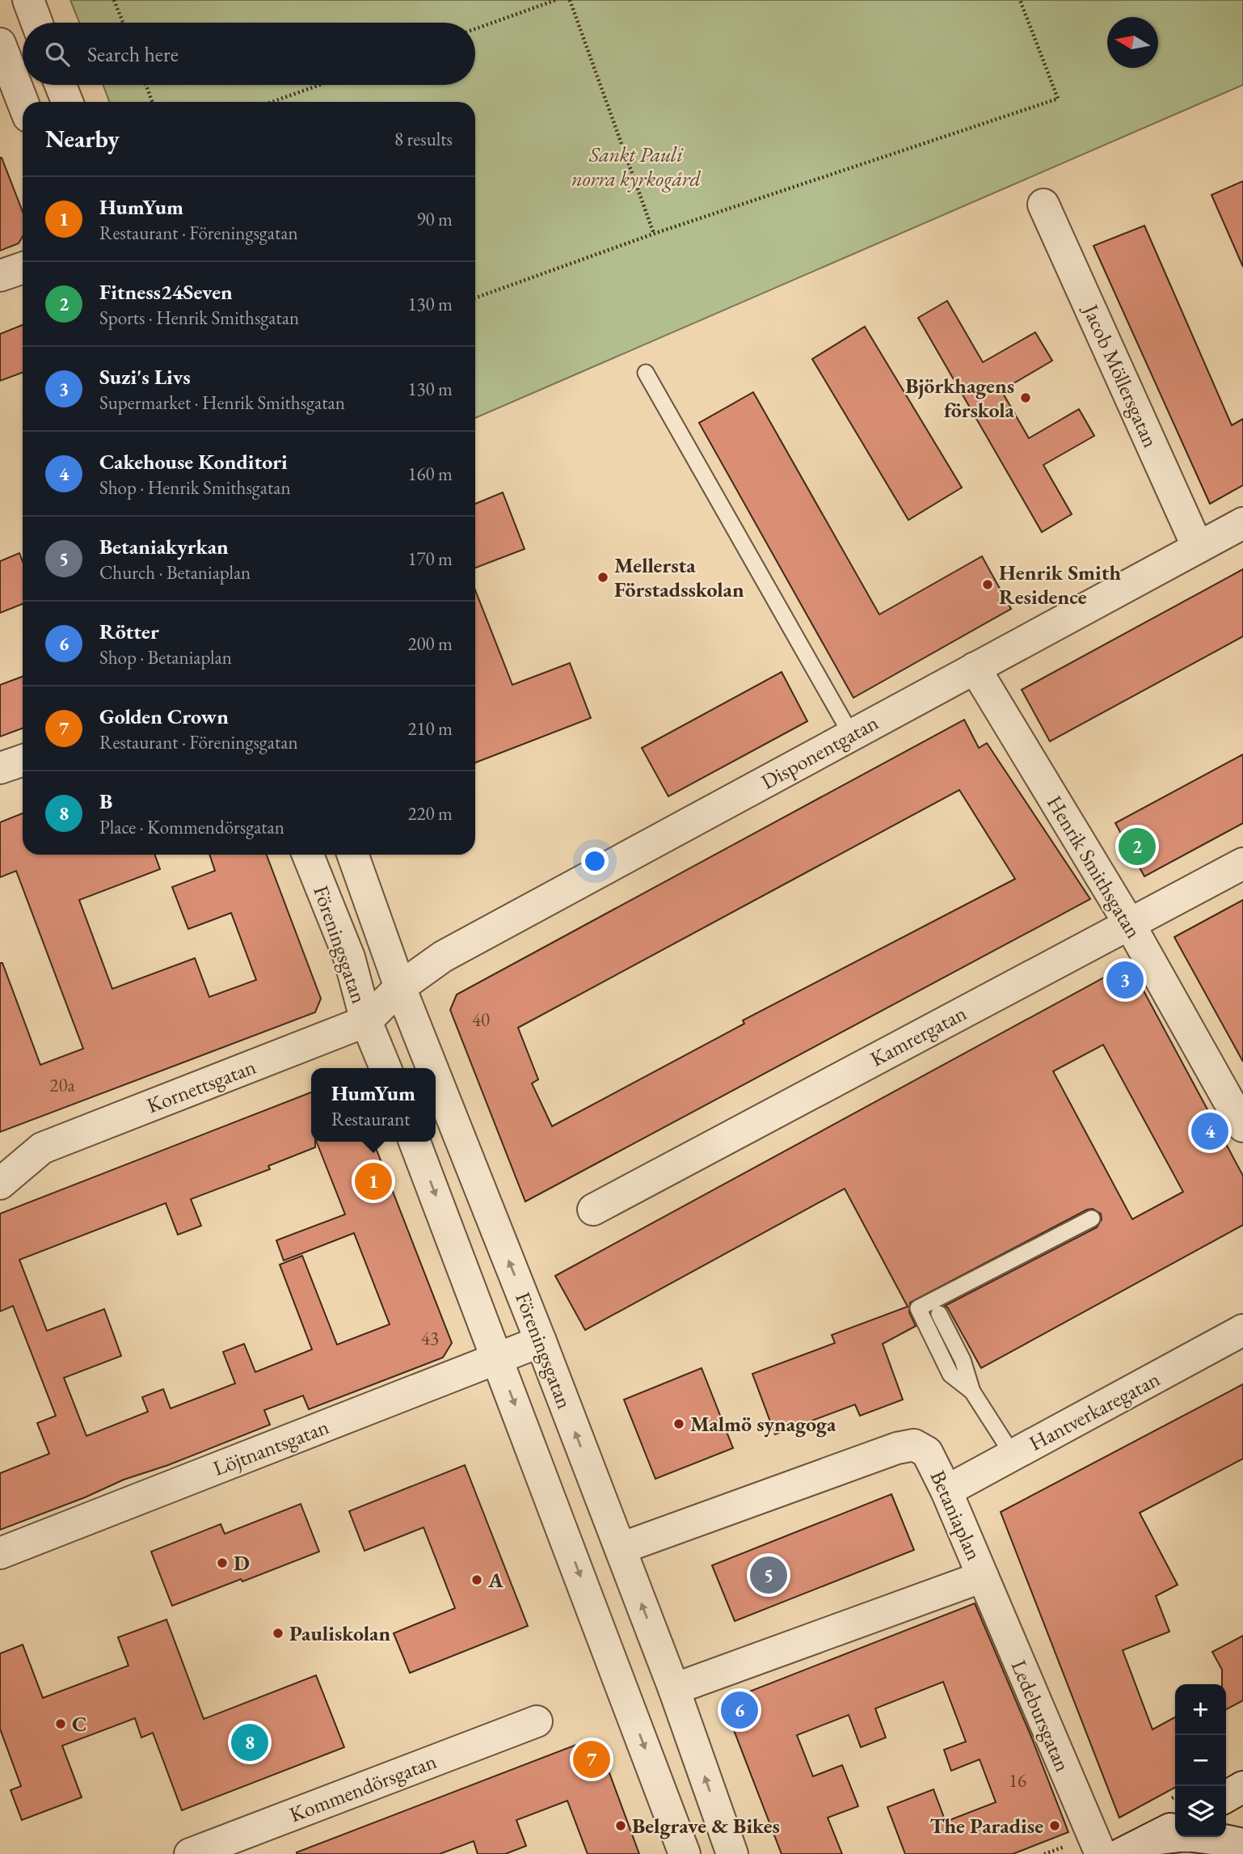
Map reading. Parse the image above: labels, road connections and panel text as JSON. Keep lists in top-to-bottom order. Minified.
{"streets":{"street":["Jacob Möllersgatan","Disponentgatan","Henrik Smithsgatan","Föreningsgatan","Kamrergatan","Kornettsgatan","Hantverkaregatan","Löjtnantsgatan","Betaniaplan","Ledebursgatan","Kommendörsgatan"]},"crossings":[["Jacob Möllersgatan","Disponentgatan"],["Disponentgatan","Henrik Smithsgatan"],["Disponentgatan","Föreningsgatan"],["Disponentgatan","Kornettsgatan"],["Henrik Smithsgatan","Kamrergatan"],["Föreningsgatan","Kornettsgatan"],["Föreningsgatan","Löjtnantsgatan"],["Föreningsgatan","Betaniaplan"],["Hantverkaregatan","Betaniaplan"],["Betaniaplan","Ledebursgatan"]],"parks":["Sankt Pauli norra kyrkogård"],"places":["Björkhagens förskola","Mellersta Förstadsskolan","Henrik Smith Residence","Malmö synagoga","D","A","Pauliskolan","C","Belgrave & Bikes","The Paradise"],"house_numbers":["40","20a","43","16"],"north":"left","page":{"search":"Search here","heading":["Nearby","8 results"],"list":[{"mark":"1","name":"HumYum","note":"Restaurant · Föreningsgatan","value":"90 m"},{"mark":"2","name":"Fitness24Seven","note":"Sports · Henrik Smithsgatan","value":"130 m"},{"mark":"3","name":"Suzi's Livs","note":"Supermarket · Henrik Smithsgatan","value":"130 m"},{"mark":"4","name":"Cakehouse Konditori","note":"Shop · Henrik Smithsgatan","value":"160 m"},{"mark":"5","name":"Betaniakyrkan","note":"Church · Betaniaplan","value":"170 m"},{"mark":"6","name":"Rötter","note":"Shop · Betaniaplan","value":"200 m"},{"mark":"7","name":"Golden Crown","note":"Restaurant · Föreningsgatan","value":"210 m"},{"mark":"8","name":"B","note":"Place · Kommendörsgatan","value":"220 m"}],"pins":["2","3","4","1","5","6","8","7"],"popup":["HumYum","Restaurant"],"map_buttons":["+","−"]}}
